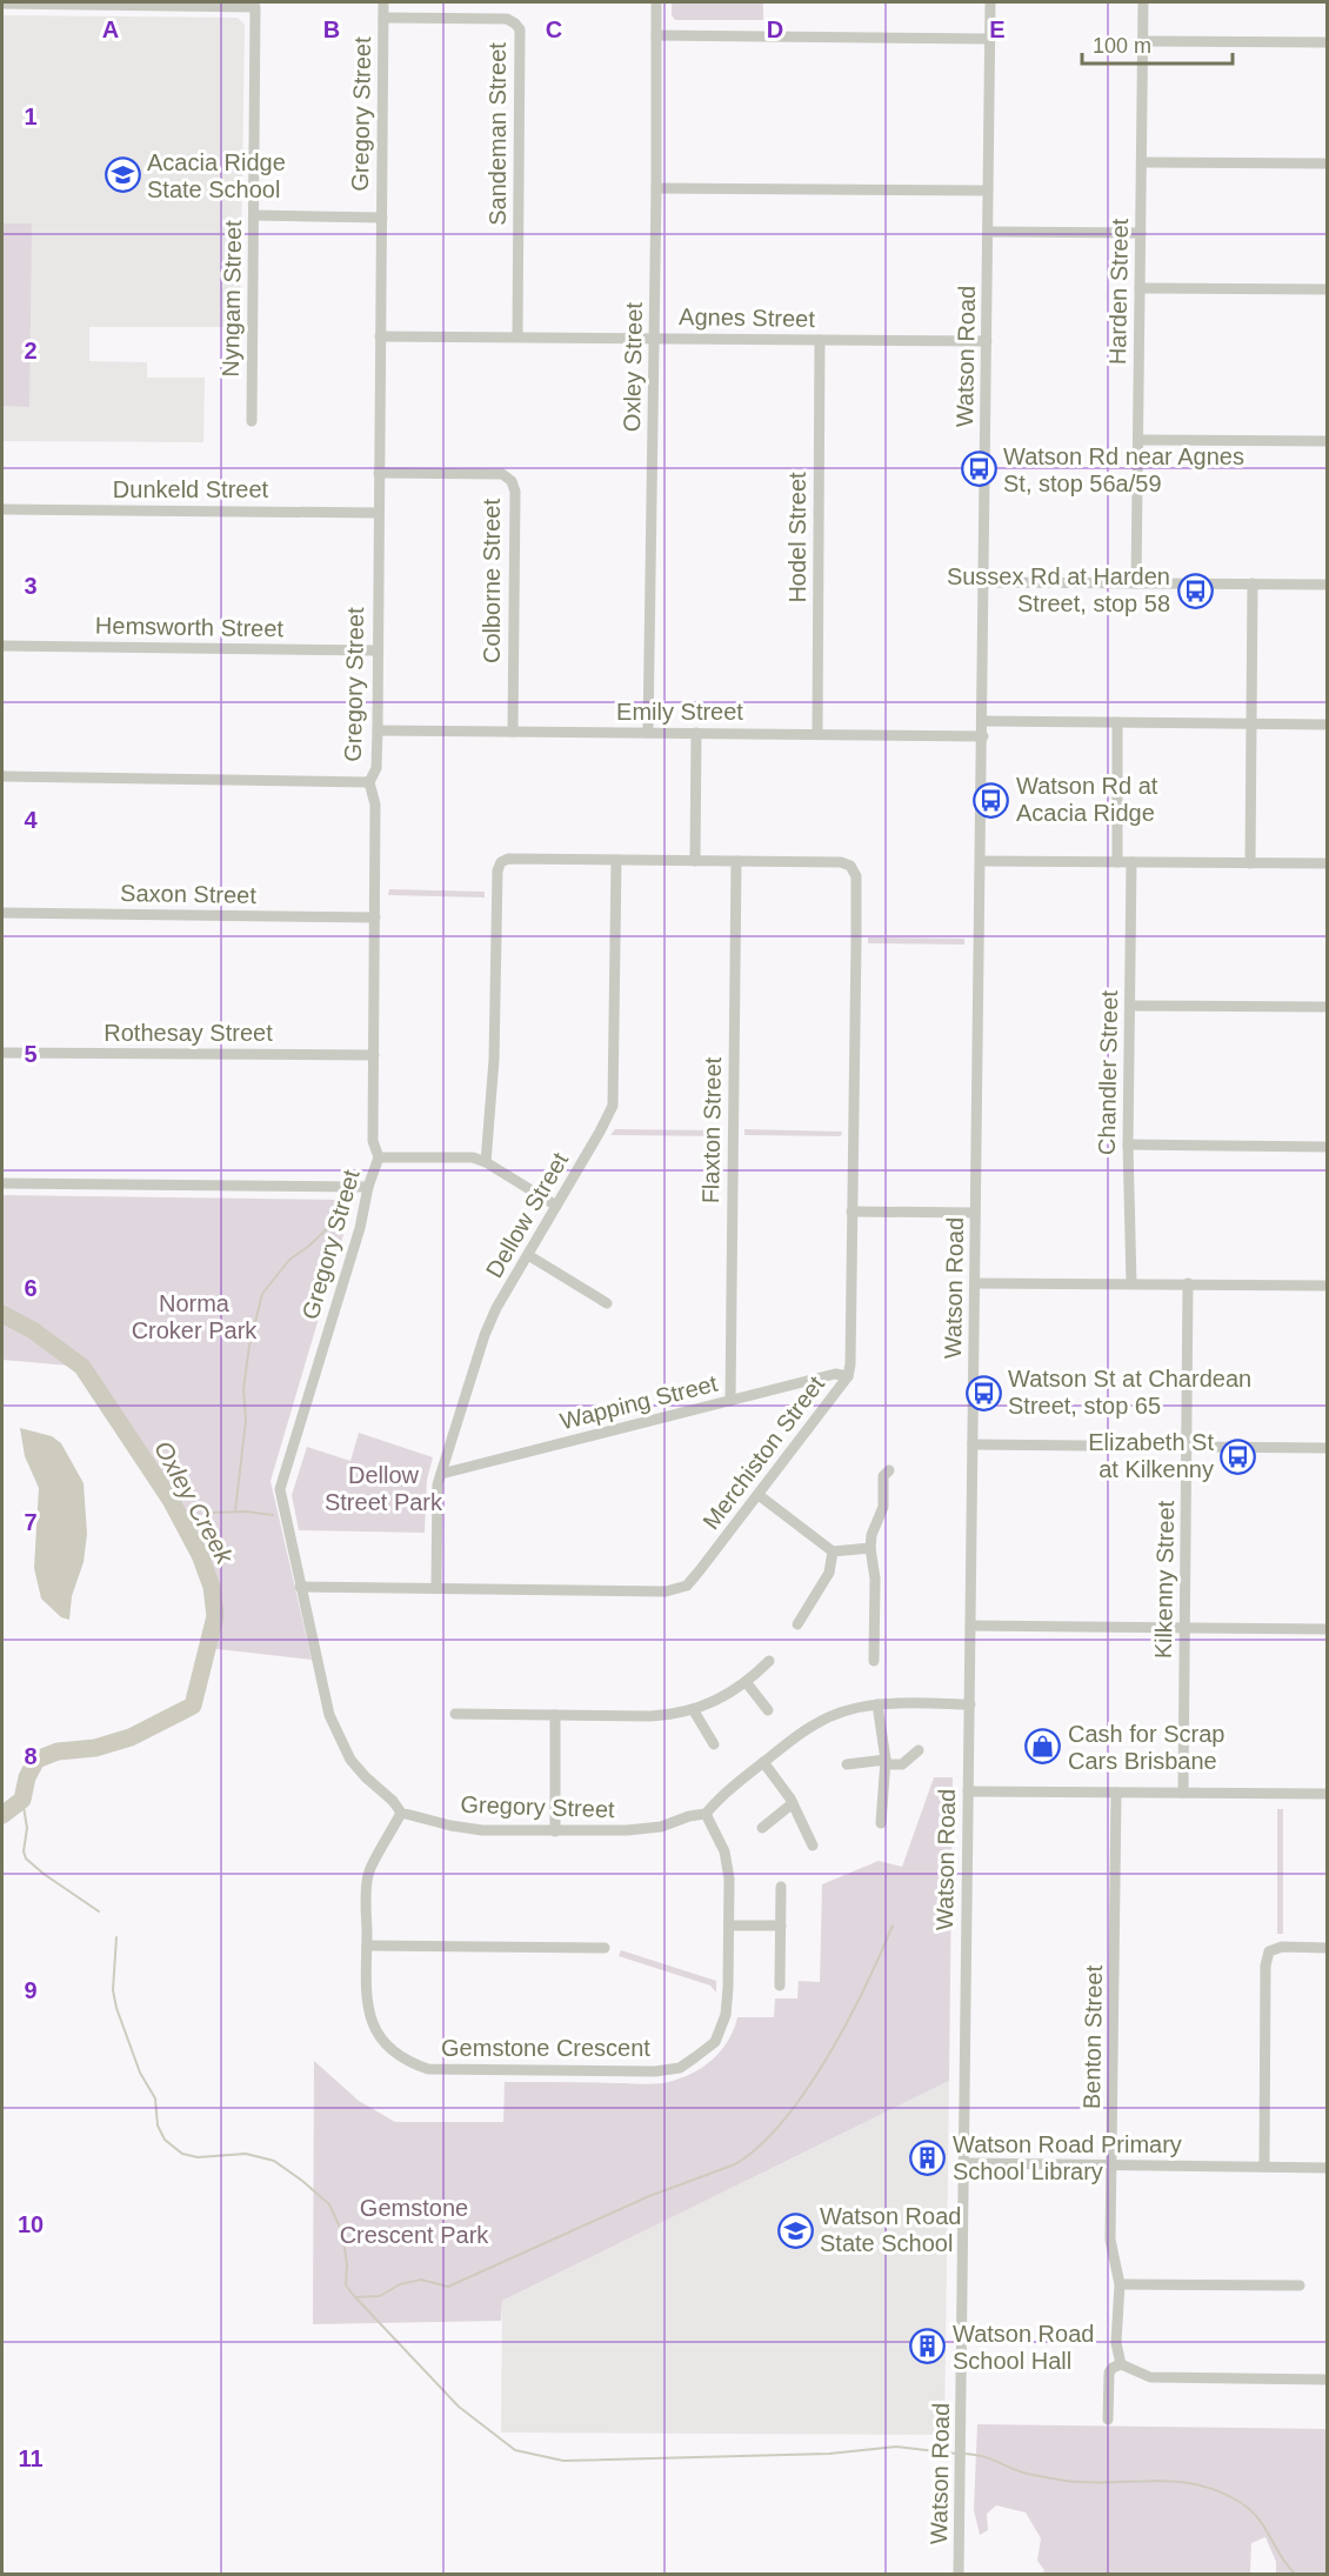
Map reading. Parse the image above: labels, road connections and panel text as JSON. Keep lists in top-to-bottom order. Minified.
{"streets":{"street":["Gregory Street","Sandeman Street","Harden Street","Nyngam Street","Agnes Street","Watson Road","Oxley Street","Dunkeld Street","Hodel Street","Colborne Street","Hemsworth Street","Emily Street","Saxon Street","Rothesay Street","Chandler Street","Flaxton Street","Dellow Street","Wapping Street","Merchiston Street","Kilkenny Street","Benton Street","Gemstone Crescent"]},"crossings":[["Gregory Street","Sandeman Street"],["Gregory Street","Agnes Street"],["Gregory Street","Dunkeld Street"],["Gregory Street","Colborne Street"],["Gregory Street","Hemsworth Street"],["Gregory Street","Emily Street"],["Gregory Street","Saxon Street"],["Gregory Street","Rothesay Street"],["Gregory Street","Merchiston Street"],["Gregory Street","Gemstone Crescent"],["Sandeman Street","Agnes Street"],["Agnes Street","Watson Road"],["Agnes Street","Oxley Street"],["Agnes Street","Hodel Street"],["Watson Road","Emily Street"],["Oxley Street","Emily Street"],["Hodel Street","Emily Street"],["Colborne Street","Emily Street"],["Flaxton Street","Wapping Street"],["Flaxton Street","Merchiston Street"],["Dellow Street","Wapping Street"],["Dellow Street","Merchiston Street"],["Wapping Street","Merchiston Street"]],"water":["Oxley Creek"],"parks":["Norma Croker Park","Dellow Street Park","Gemstone Crescent Park"],"places":{"school or university":["Acacia Ridge State School","Watson Road State School"],"bus stop":["Watson Rd near Agnes St, stop 56a/59","Sussex Rd at Harden Street, stop 58","Watson Rd at Acacia Ridge","Watson St at Chardean Street, stop 65","Elizabeth St at Kilkenny"],"shop":["Cash for Scrap Cars Brisbane"],"building":["Watson Road Primary School Library","Watson Road School Hall"]},"scale_bar":"100 m","grid":{"columns":["A","B","C","D","E"],"rows":["1","2","3","4","5","6","7","8","9","10","11"]}}
